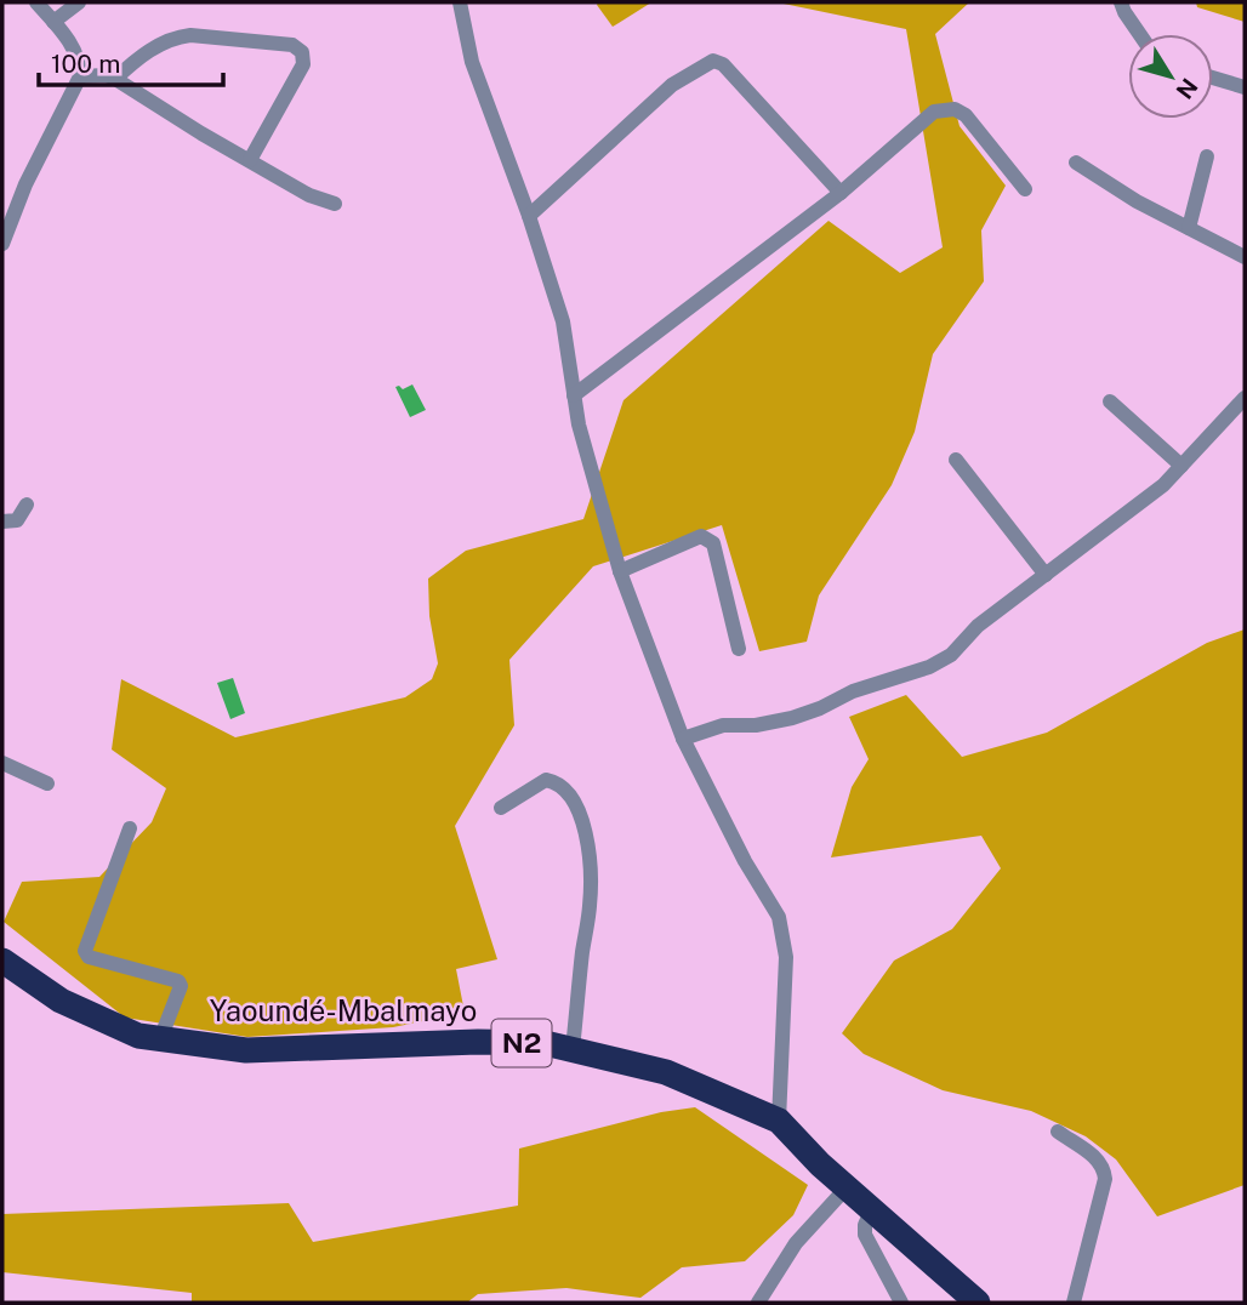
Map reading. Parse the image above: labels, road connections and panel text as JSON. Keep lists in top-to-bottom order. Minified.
{"streets":{"highway":["Yaoundé-Mbalmayo","N2"]},"scale_bar":"100 m","north":"bottom right"}
